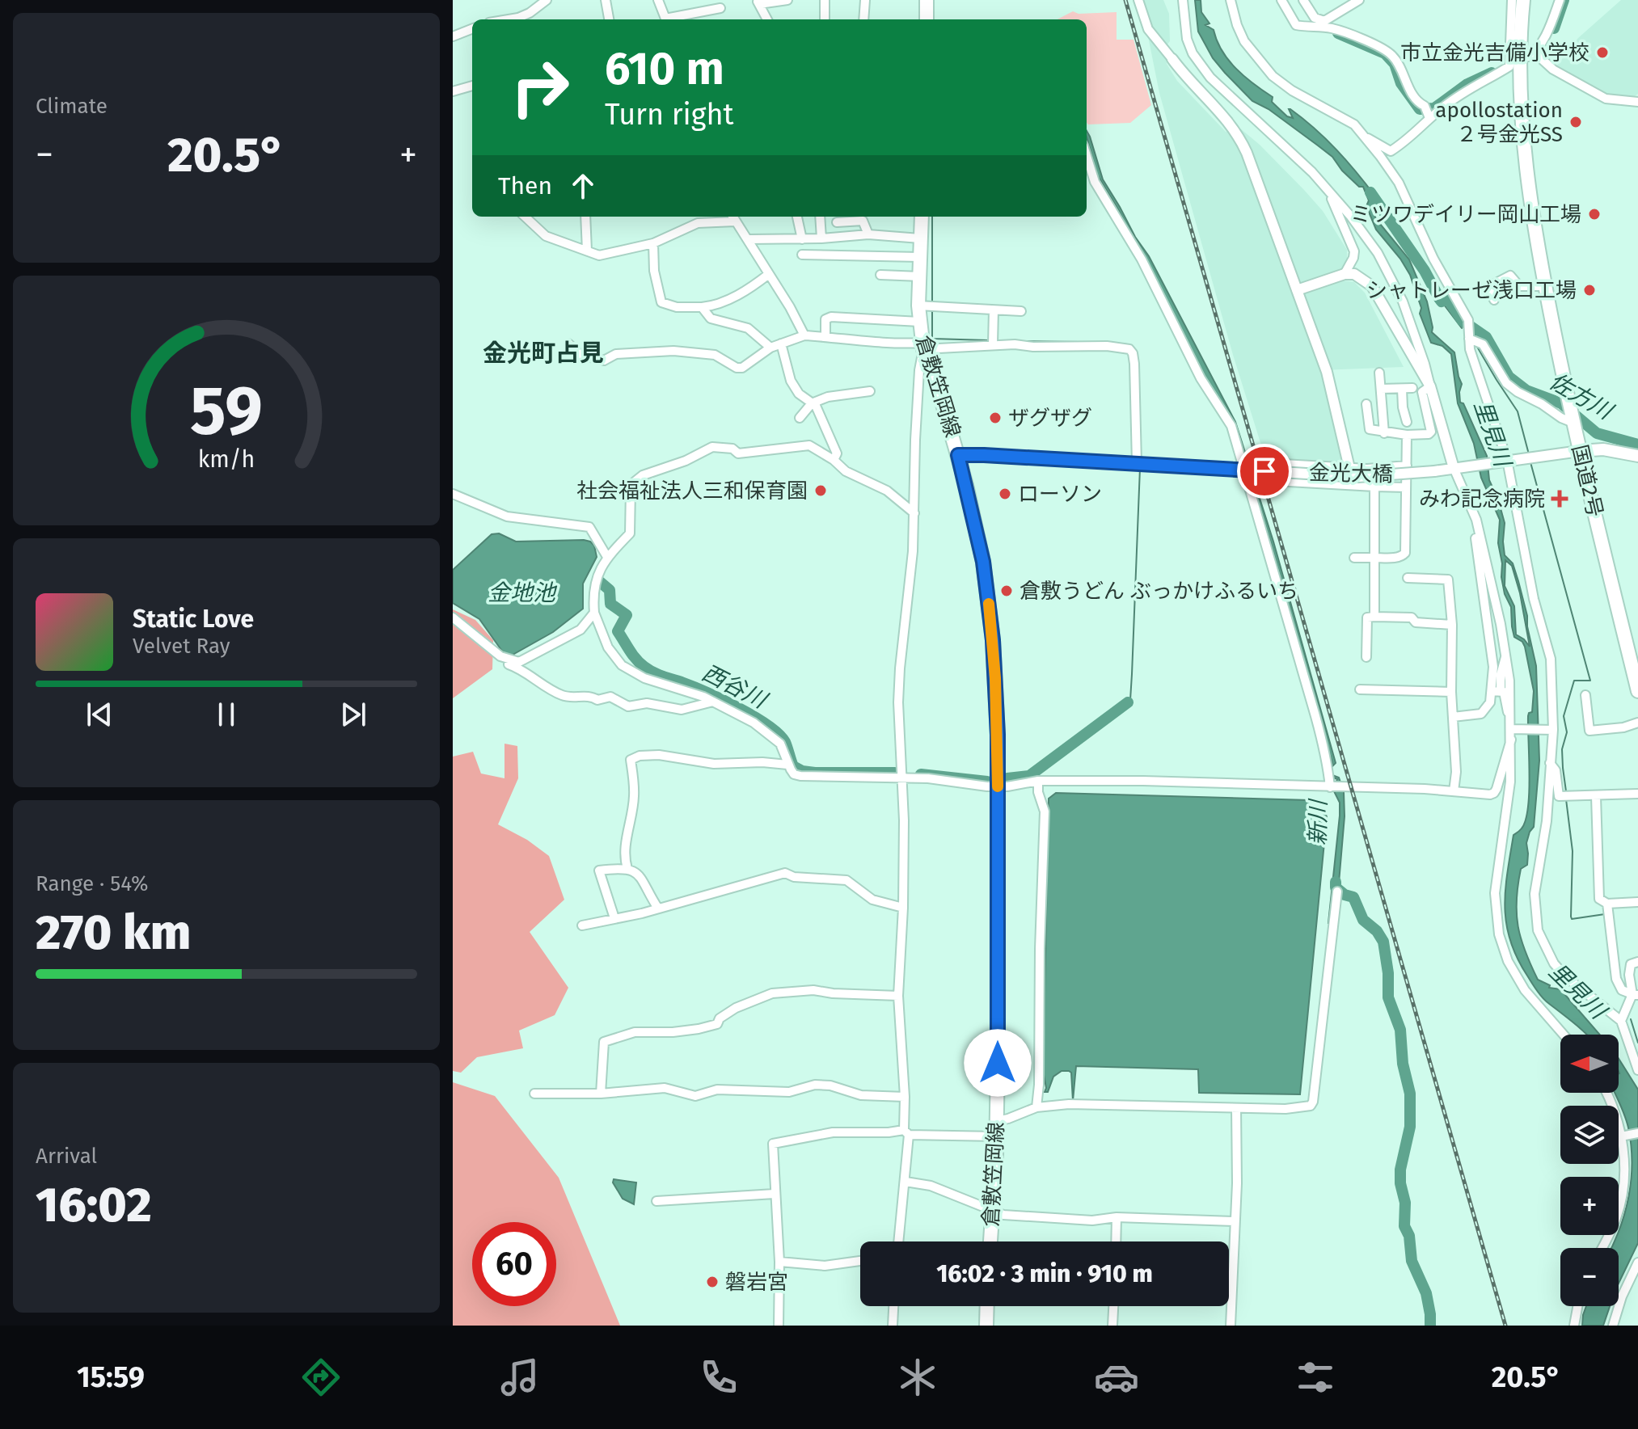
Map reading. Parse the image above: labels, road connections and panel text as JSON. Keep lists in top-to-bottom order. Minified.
{"streets":{"main road":["倉敷笠岡線","国道2号"],"street":["金光大橋"]},"crossings":[["倉敷笠岡線","金光大橋"],["金光大橋","国道2号"]],"districts":["金光町占見"],"water":["佐方川","里見川","金地池","西谷川","新川"],"places":{"other":["市立金光吉備小学校","apollostation ２号金光SS","ミツワデイリー岡山工場","シャトレーゼ浅口工場","ザグザグ","社会福祉法人三和保育園","ローソン","倉敷うどん ぶっかけふるいち","磐岩宮"],"health":["みわ記念病院"]},"north":"left","page":{"tile":["Climate",["Range · 54%","270 km"],["Arrival","16:02"]],"turn":["610 m","Turn right"],"heat":["−","20.5°","+"],"then":"Then","song":["Static Love","Velvet Ray"],"map_buttons":["+","−"],"limit":"60","trip":"16:02 · 3 min · 910 m","tabs":["15:59","20.5°"],"gauge":["59","km/h"]}}
